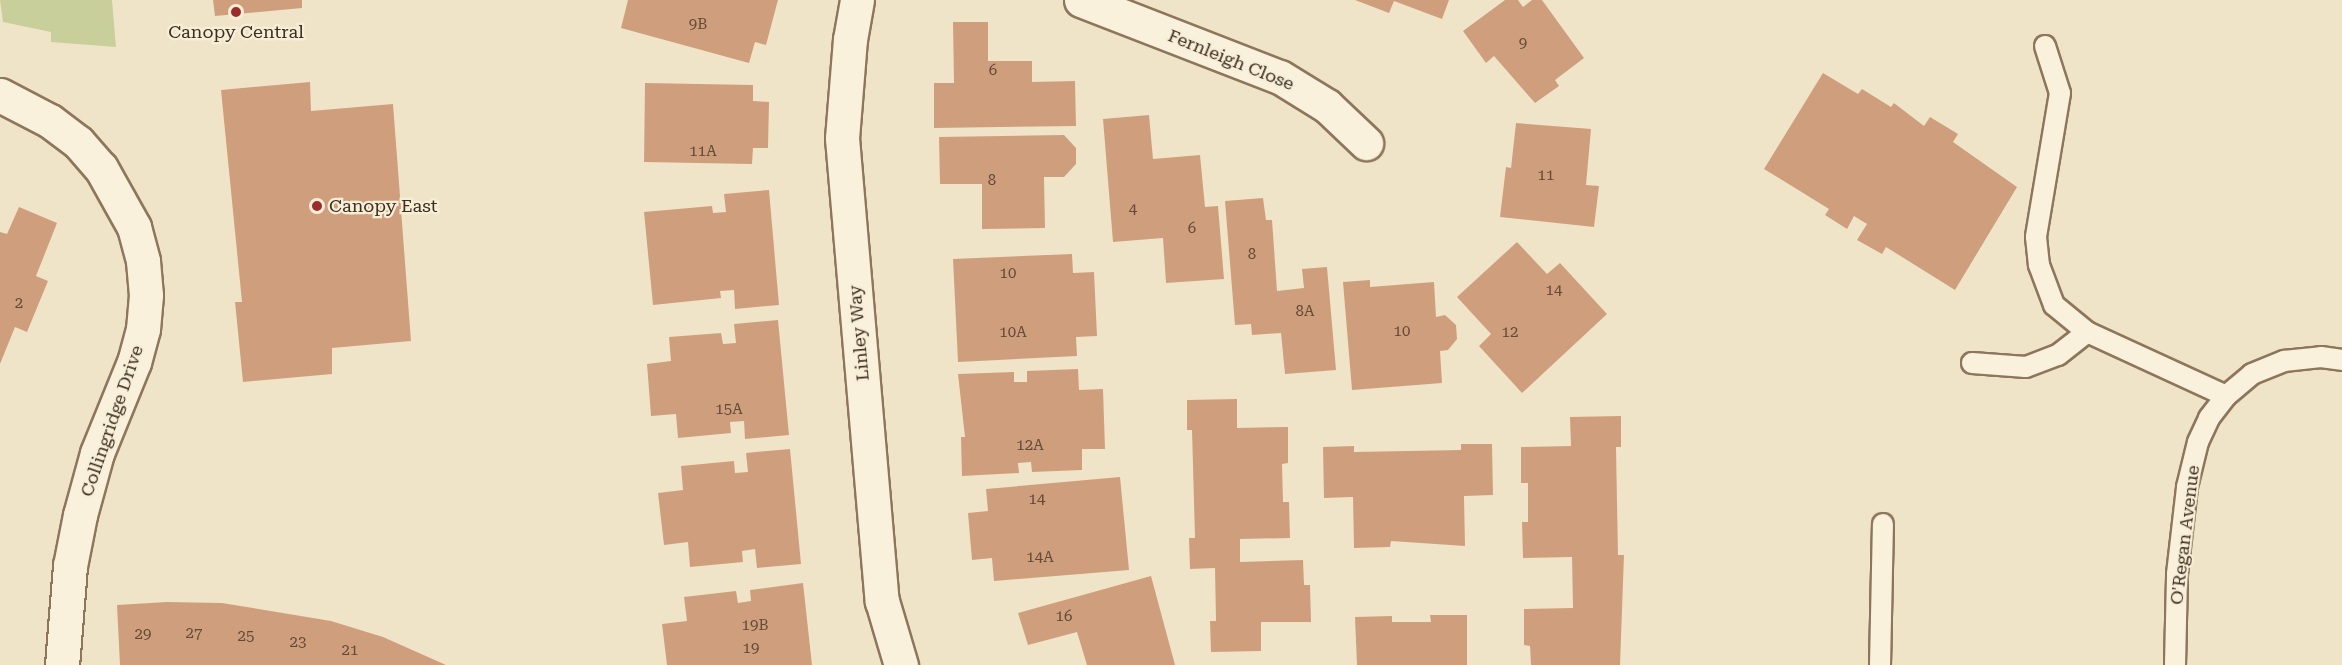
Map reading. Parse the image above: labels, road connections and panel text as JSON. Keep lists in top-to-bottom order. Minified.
{"streets":{"street":["Fernleigh Close","Linley Way","Collingridge Drive"],"lane":["O'Regan Avenue"]},"places":["Canopy Central","Canopy East"],"house_numbers":["9B","9","6","11A","11","8","4","6","8","10","14","2","8A","10","10A","12","15A","12A","14","14A","16","19B","27","29","25","23","19","21"]}
